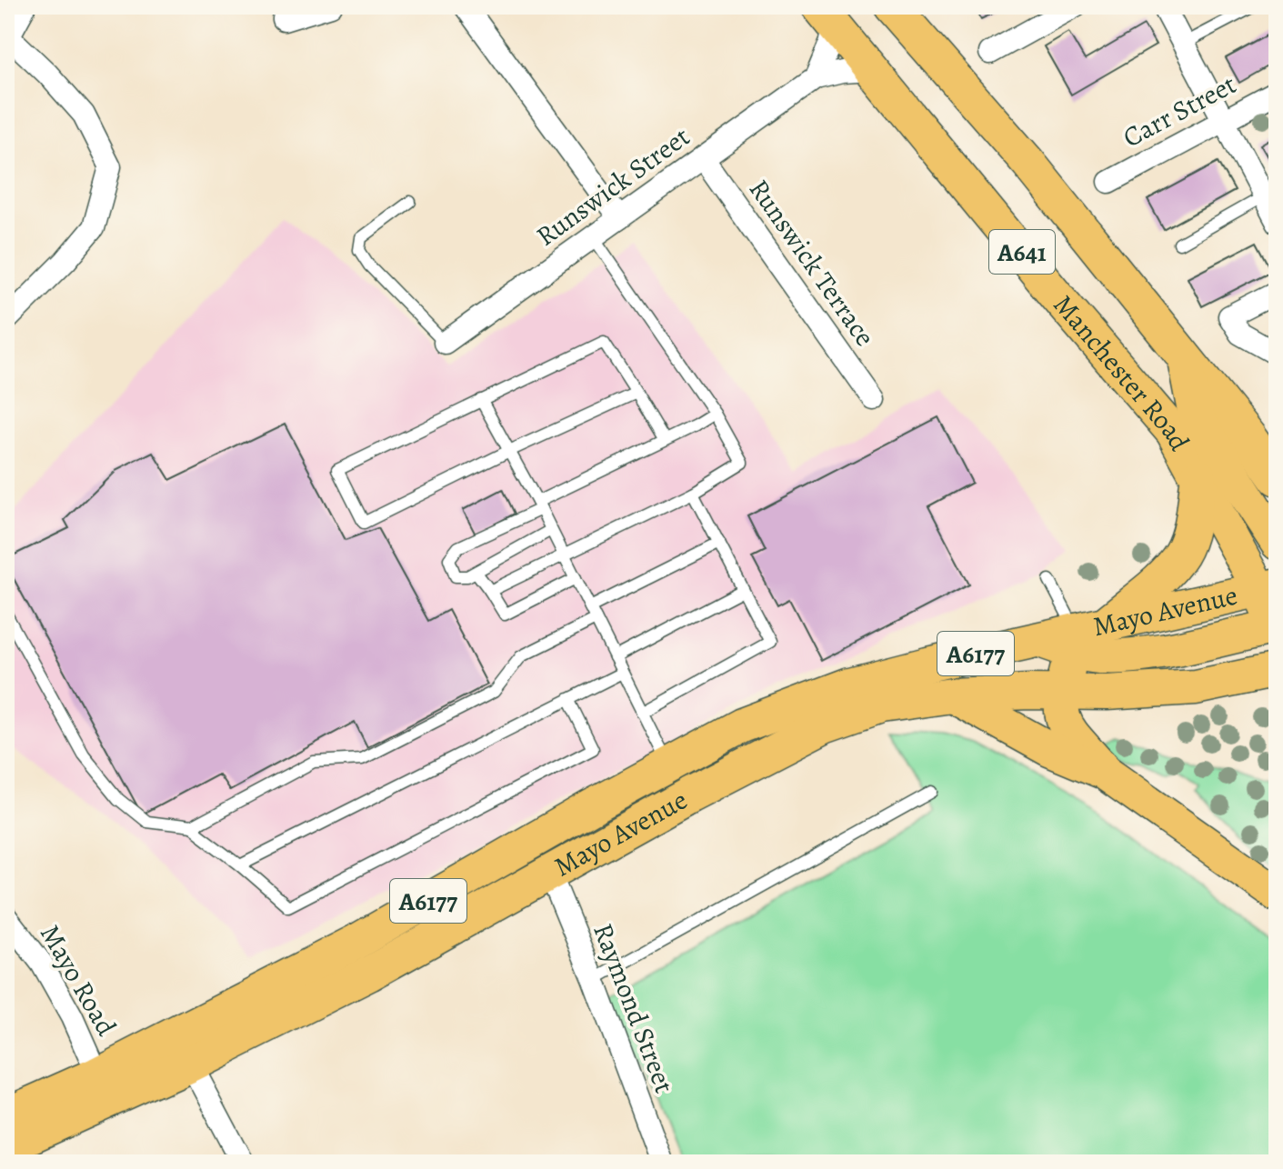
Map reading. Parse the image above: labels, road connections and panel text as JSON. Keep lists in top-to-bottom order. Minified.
{"streets":{"main road":["A641","Manchester Road","Mayo Avenue","A6177"],"street":["Carr Street","Runswick Street","Runswick Terrace","Mayo Road","Raymond Street"]},"crossings":[["Runswick Street","Runswick Terrace"],["Runswick Street","Manchester Road"],["Manchester Road","Mayo Avenue"],["Mayo Avenue","Mayo Road"],["Mayo Avenue","Raymond Street"]]}
